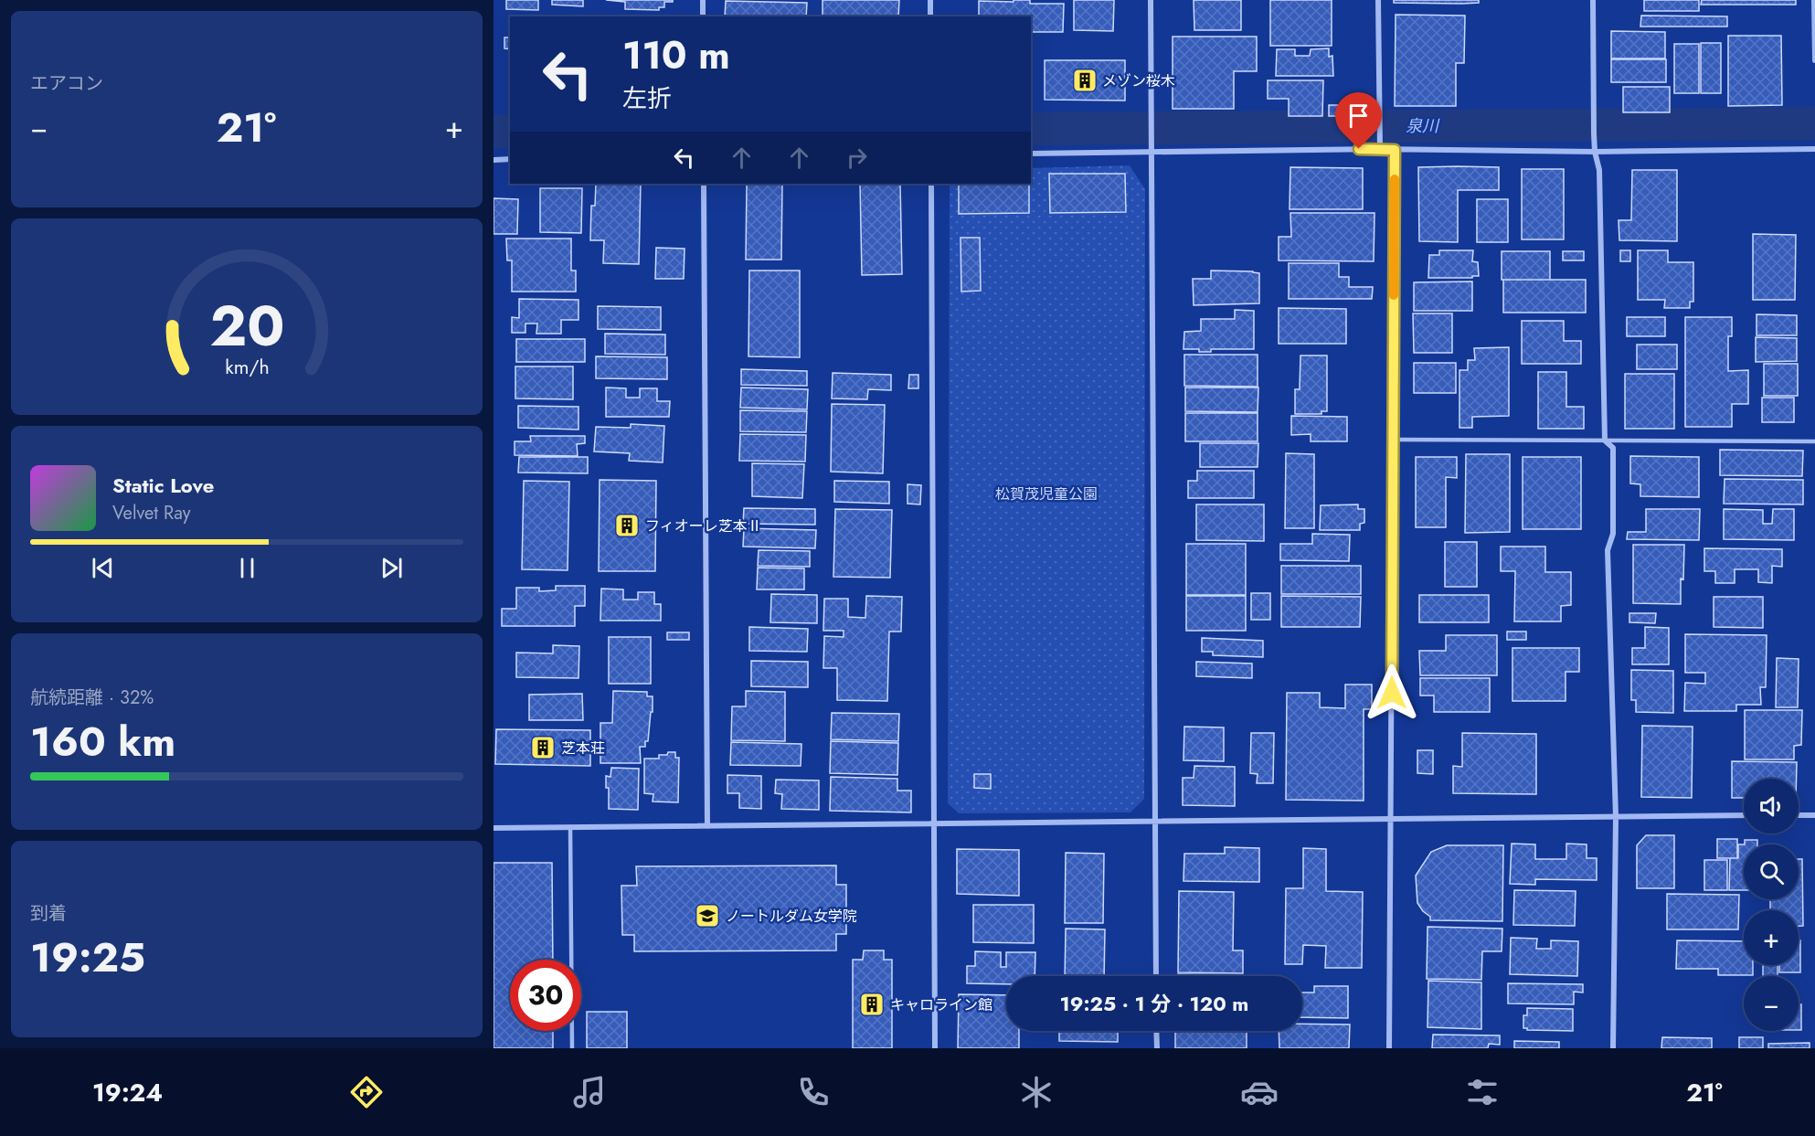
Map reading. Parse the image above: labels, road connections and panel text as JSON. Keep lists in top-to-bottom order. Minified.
{"water":["泉川"],"parks":["松賀茂児童公園"],"places":{"building":["メゾン桜木","フィオーレ芝本Ⅱ","芝本荘","キャロライン館"],"school or university":["ノートルダム女学院"]},"page":{"tile":["エアコン",["航続距離 · 32%","160 km"],["到着","19:25"]],"turn":["110 m","左折"],"heat":["−","21°","+"],"song":["Static Love","Velvet Ray"],"map_buttons":["+","−"],"limit":"30","trip":"19:25 · 1 分 · 120 m","tabs":["19:24","21°"],"gauge":["20","km/h"]}}
